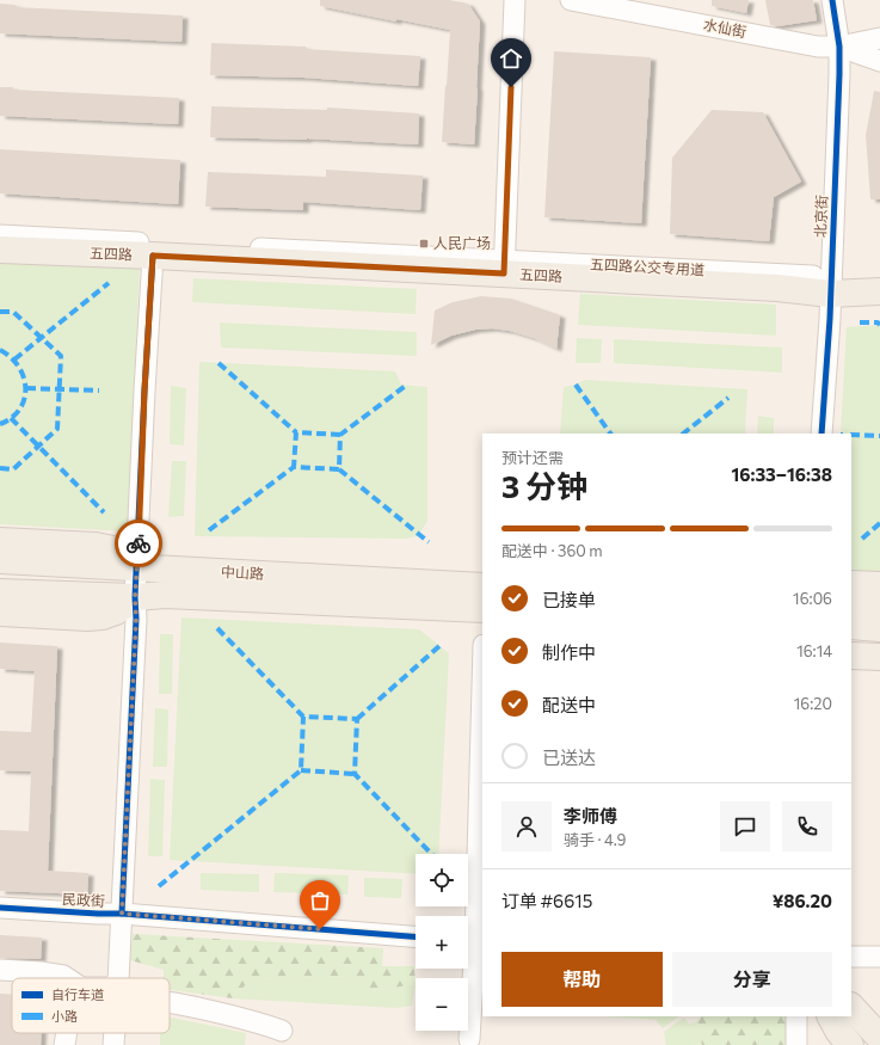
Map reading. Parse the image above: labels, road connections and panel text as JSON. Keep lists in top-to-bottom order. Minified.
{"streets":{"main road":["五四路","中山路"],"street":["水仙街","北京街","民政街"]},"crossings":[["水仙街","北京街"],["北京街","五四路"]],"places":{"transit":["人民广场"]},"legend":["自行车道","小路"],"page":{"heading":["3 分钟","预计还需","16:33–16:38"],"panel":["李师傅","骑手 · 4.9","订单 #6615","¥86.20"],"bar":"配送中 · 360 m","list":[["已接单","16:06"],["制作中","16:14"],["配送中","16:20"],"已送达"],"map_buttons":["+","−"],"buttons":["帮助","分享"]}}
